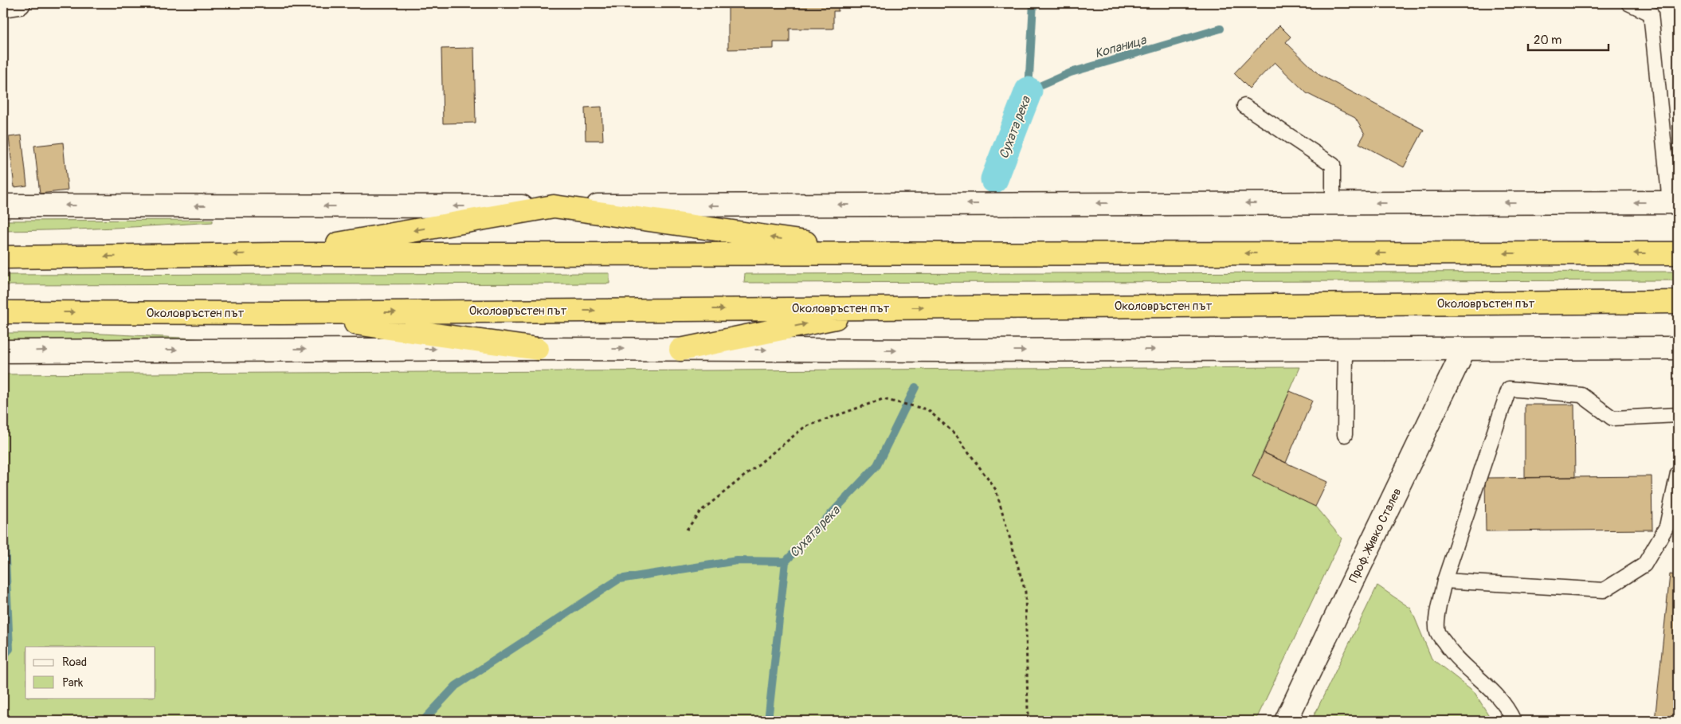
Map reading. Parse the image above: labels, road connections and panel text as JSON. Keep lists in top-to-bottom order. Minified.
{"streets":{"highway":["Околовръстен път"],"street":["Проф. Живко Сталев"]},"water":["Копаница","Сухата река"],"legend":["Road","Park"],"scale_bar":"20 m"}
